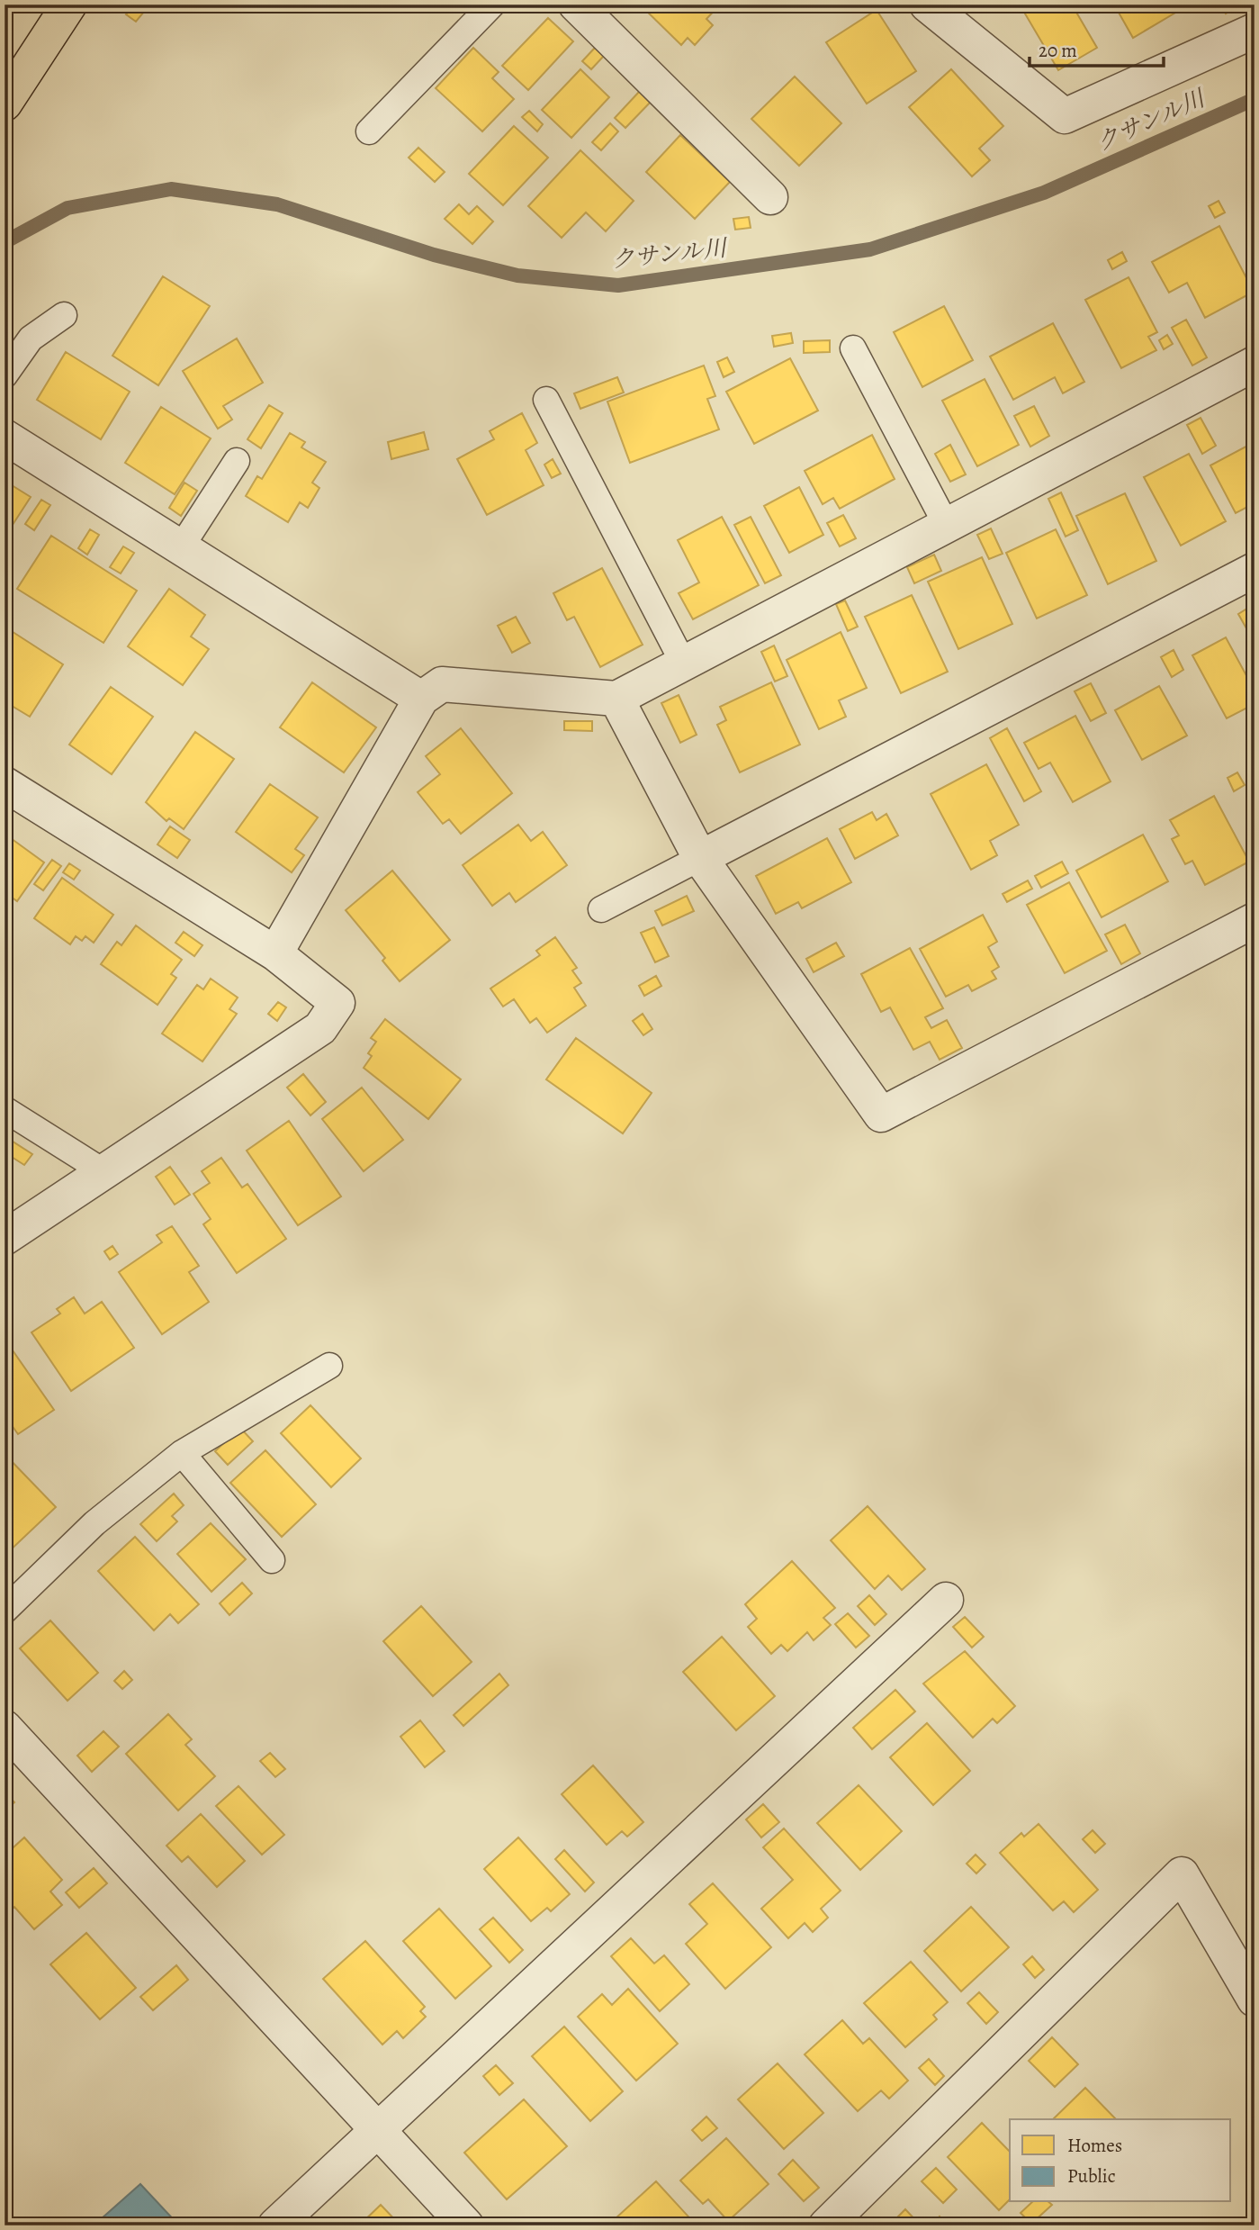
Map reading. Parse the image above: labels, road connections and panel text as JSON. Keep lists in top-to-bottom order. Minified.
{"water":["クサンル川"],"legend":["Homes","Public"],"scale_bar":"20 m"}
